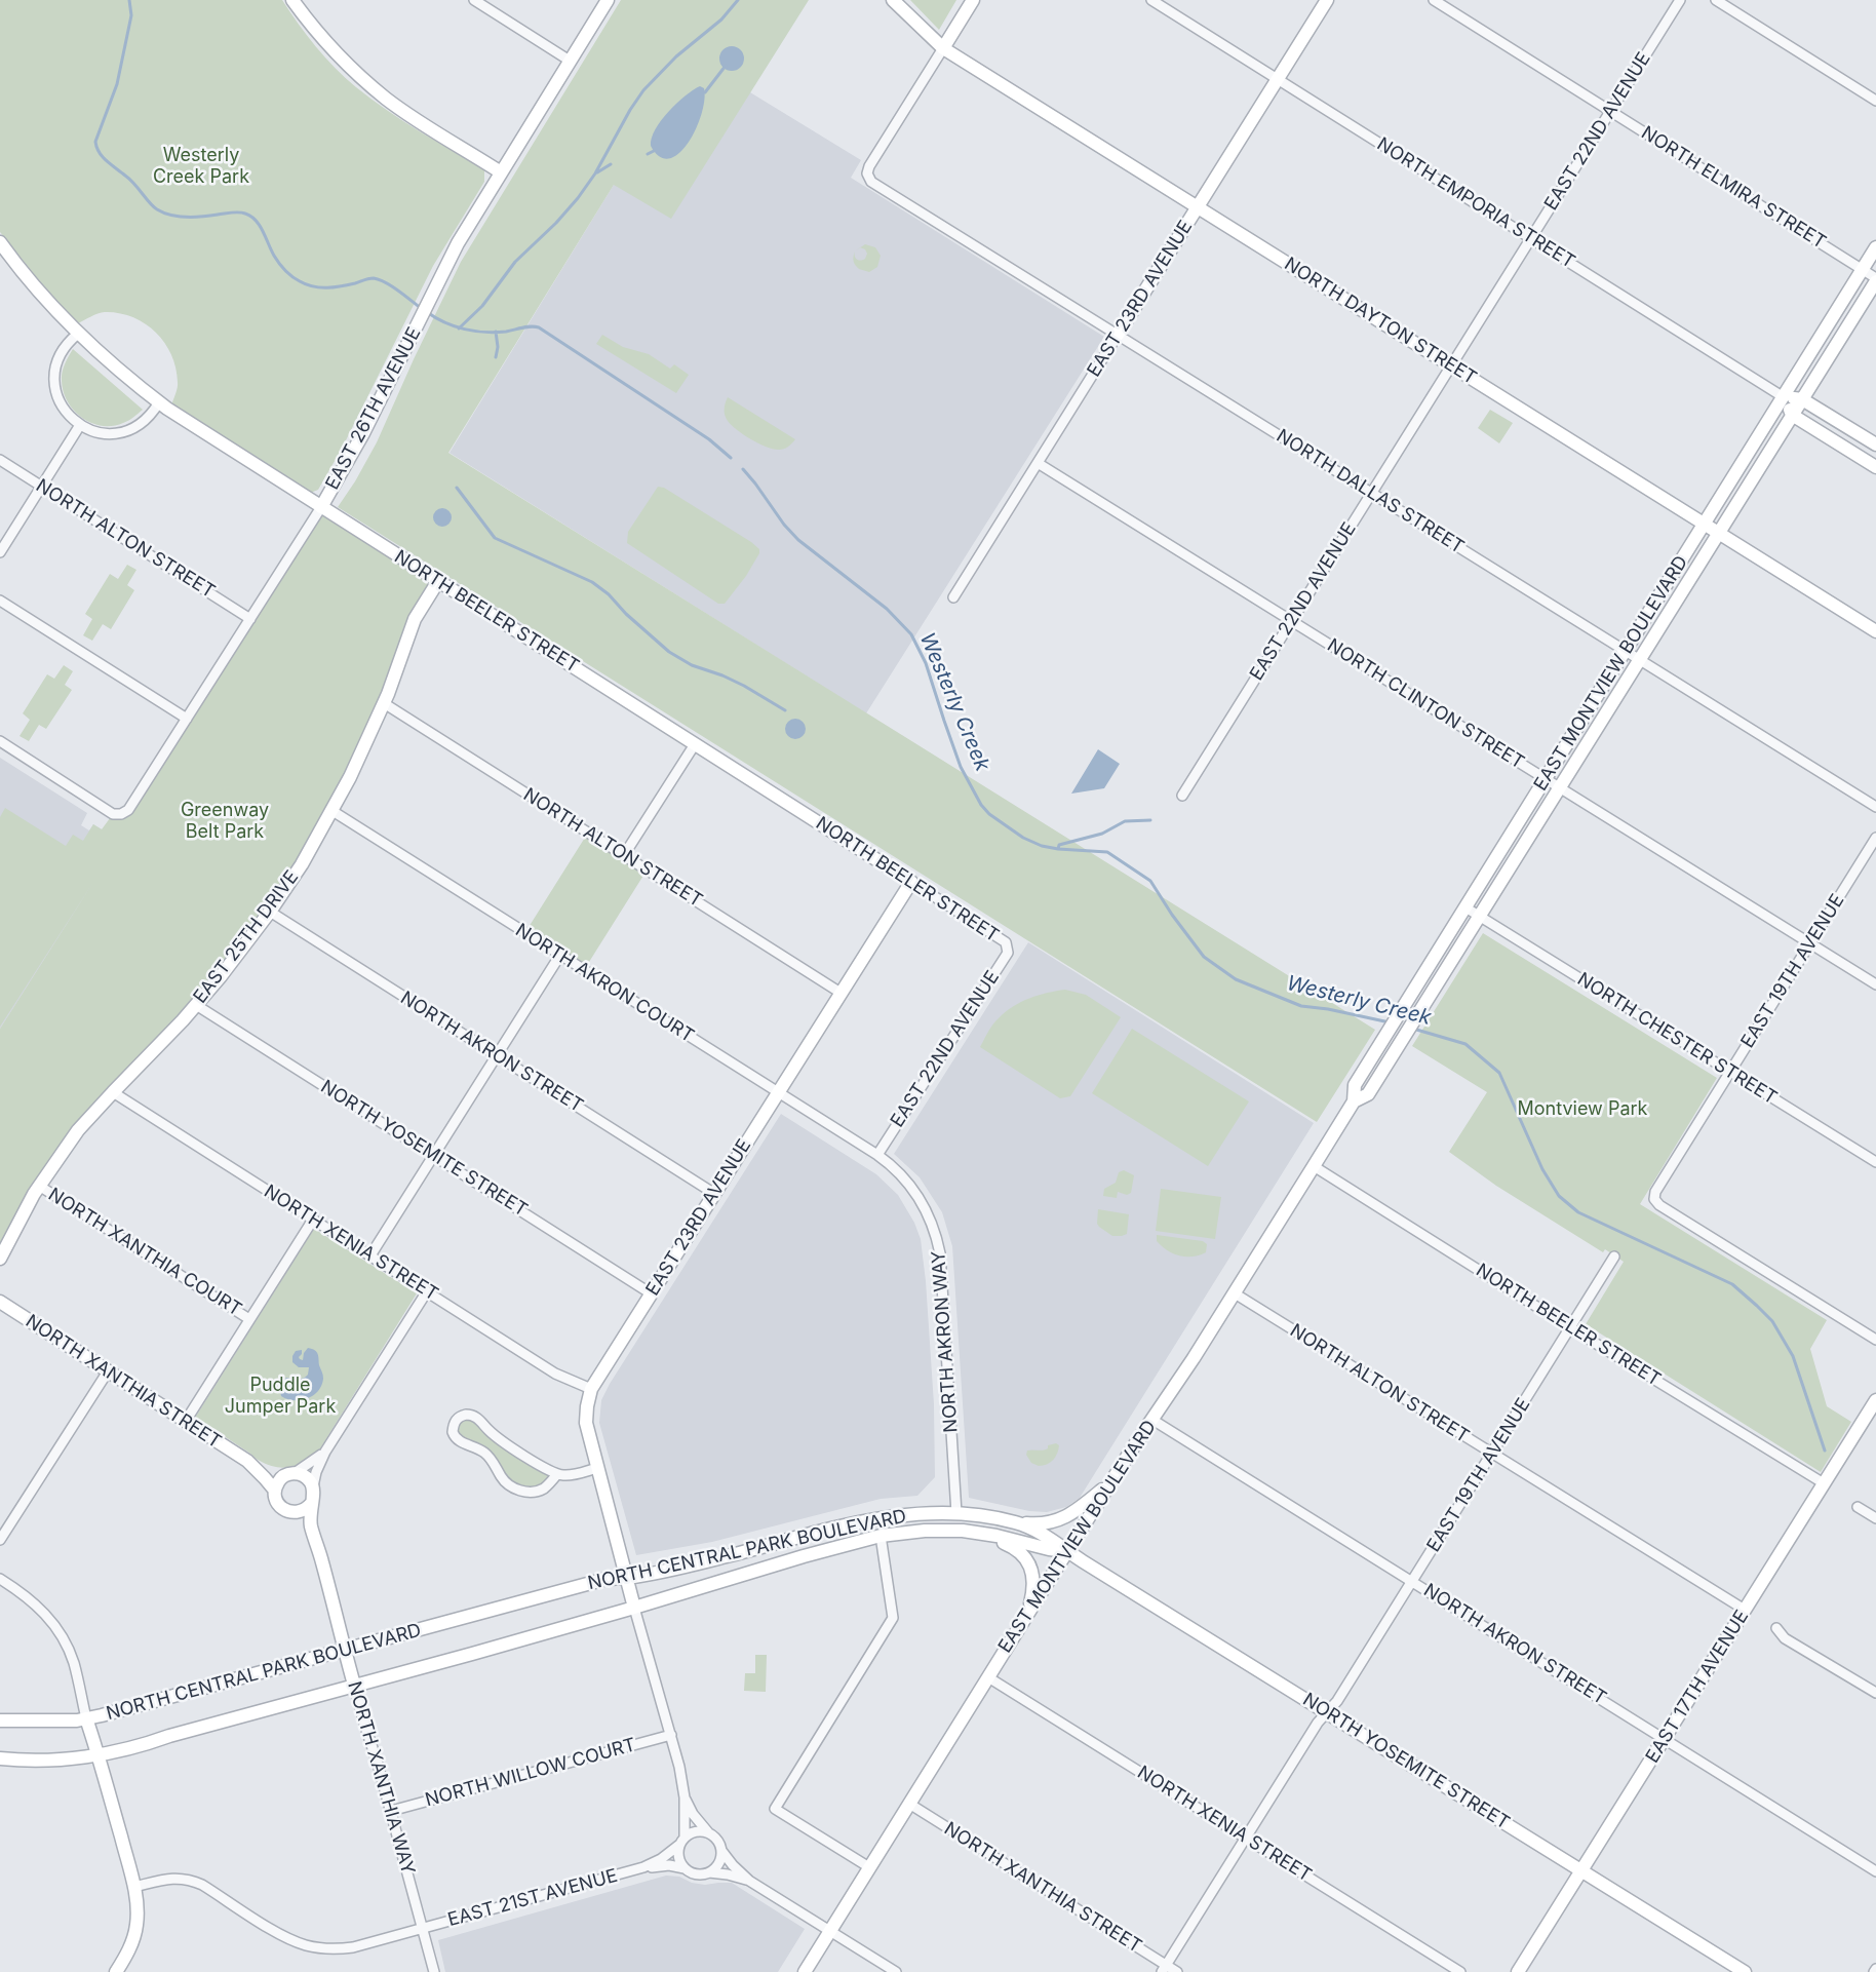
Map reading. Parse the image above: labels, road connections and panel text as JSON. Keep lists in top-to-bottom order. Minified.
{"streets":{"street":["EAST 22ND AVENUE","NORTH ELMIRA STREET","NORTH EMPORIA STREET","EAST 23RD AVENUE","NORTH DAYTON STREET","EAST 26TH AVENUE","NORTH DALLAS STREET","NORTH ALTON STREET","NORTH BEELER STREET","EAST MONTVIEW BOULEVARD","NORTH CLINTON STREET","EAST 25TH DRIVE","EAST 19TH AVENUE","NORTH AKRON COURT","NORTH CHESTER STREET","NORTH AKRON STREET","NORTH YOSEMITE STREET","NORTH XENIA STREET","NORTH XANTHIA COURT","NORTH AKRON WAY","NORTH XANTHIA STREET","NORTH CENTRAL PARK BOULEVARD","EAST 17TH AVENUE","NORTH WILLOW COURT","NORTH XANTHIA WAY","EAST 21ST AVENUE"]},"crossings":[["EAST 22ND AVENUE","NORTH ELMIRA STREET"],["EAST 22ND AVENUE","NORTH EMPORIA STREET"],["EAST 22ND AVENUE","NORTH DAYTON STREET"],["EAST 22ND AVENUE","NORTH DALLAS STREET"],["EAST 22ND AVENUE","NORTH BEELER STREET"],["EAST 22ND AVENUE","NORTH CLINTON STREET"],["EAST 22ND AVENUE","NORTH AKRON COURT"],["EAST 22ND AVENUE","NORTH AKRON WAY"],["NORTH ELMIRA STREET","EAST MONTVIEW BOULEVARD"],["NORTH EMPORIA STREET","EAST 23RD AVENUE"],["NORTH EMPORIA STREET","EAST MONTVIEW BOULEVARD"],["EAST 23RD AVENUE","NORTH DAYTON STREET"],["EAST 23RD AVENUE","NORTH DALLAS STREET"],["EAST 23RD AVENUE","NORTH ALTON STREET"],["EAST 23RD AVENUE","NORTH BEELER STREET"],["EAST 23RD AVENUE","NORTH CLINTON STREET"],["EAST 23RD AVENUE","NORTH AKRON COURT"],["EAST 23RD AVENUE","NORTH AKRON STREET"],["EAST 23RD AVENUE","NORTH YOSEMITE STREET"],["EAST 23RD AVENUE","NORTH XENIA STREET"],["EAST 23RD AVENUE","NORTH CENTRAL PARK BOULEVARD"],["NORTH DAYTON STREET","NORTH DALLAS STREET"],["NORTH DAYTON STREET","EAST MONTVIEW BOULEVARD"],["EAST 26TH AVENUE","NORTH ALTON STREET"],["EAST 26TH AVENUE","NORTH BEELER STREET"],["NORTH DALLAS STREET","EAST MONTVIEW BOULEVARD"],["NORTH ALTON STREET","EAST MONTVIEW BOULEVARD"],["NORTH ALTON STREET","EAST 25TH DRIVE"],["NORTH ALTON STREET","EAST 19TH AVENUE"],["NORTH ALTON STREET","EAST 17TH AVENUE"],["NORTH BEELER STREET","EAST MONTVIEW BOULEVARD"],["NORTH BEELER STREET","EAST 25TH DRIVE"],["NORTH BEELER STREET","EAST 19TH AVENUE"],["NORTH BEELER STREET","EAST 17TH AVENUE"],["EAST MONTVIEW BOULEVARD","NORTH CLINTON STREET"],["EAST MONTVIEW BOULEVARD","NORTH CHESTER STREET"],["EAST MONTVIEW BOULEVARD","NORTH AKRON STREET"],["EAST MONTVIEW BOULEVARD","NORTH YOSEMITE STREET"],["EAST MONTVIEW BOULEVARD","NORTH XENIA STREET"],["EAST MONTVIEW BOULEVARD","NORTH XANTHIA STREET"],["EAST MONTVIEW BOULEVARD","NORTH CENTRAL PARK BOULEVARD"],["NORTH CLINTON STREET","EAST 19TH AVENUE"],["EAST 25TH DRIVE","NORTH AKRON COURT"],["EAST 25TH DRIVE","NORTH AKRON STREET"],["EAST 25TH DRIVE","NORTH YOSEMITE STREET"],["EAST 25TH DRIVE","NORTH XENIA STREET"],["EAST 25TH DRIVE","NORTH XANTHIA COURT"],["EAST 19TH AVENUE","NORTH CHESTER STREET"],["EAST 19TH AVENUE","NORTH AKRON STREET"],["EAST 19TH AVENUE","NORTH YOSEMITE STREET"],["EAST 19TH AVENUE","NORTH XENIA STREET"],["EAST 19TH AVENUE","NORTH XANTHIA STREET"],["NORTH AKRON COURT","NORTH AKRON WAY"],["NORTH AKRON STREET","EAST 17TH AVENUE"],["NORTH YOSEMITE STREET","NORTH CENTRAL PARK BOULEVARD"],["NORTH YOSEMITE STREET","EAST 17TH AVENUE"],["NORTH AKRON WAY","NORTH CENTRAL PARK BOULEVARD"],["NORTH XANTHIA STREET","NORTH XANTHIA WAY"],["NORTH CENTRAL PARK BOULEVARD","NORTH XANTHIA WAY"],["NORTH WILLOW COURT","NORTH XANTHIA WAY"],["NORTH XANTHIA WAY","EAST 21ST AVENUE"]],"water":["Westerly Creek"],"parks":["Westerly Creek Park","Greenway Belt Park","Montview Park","Puddle Jumper Park"]}
